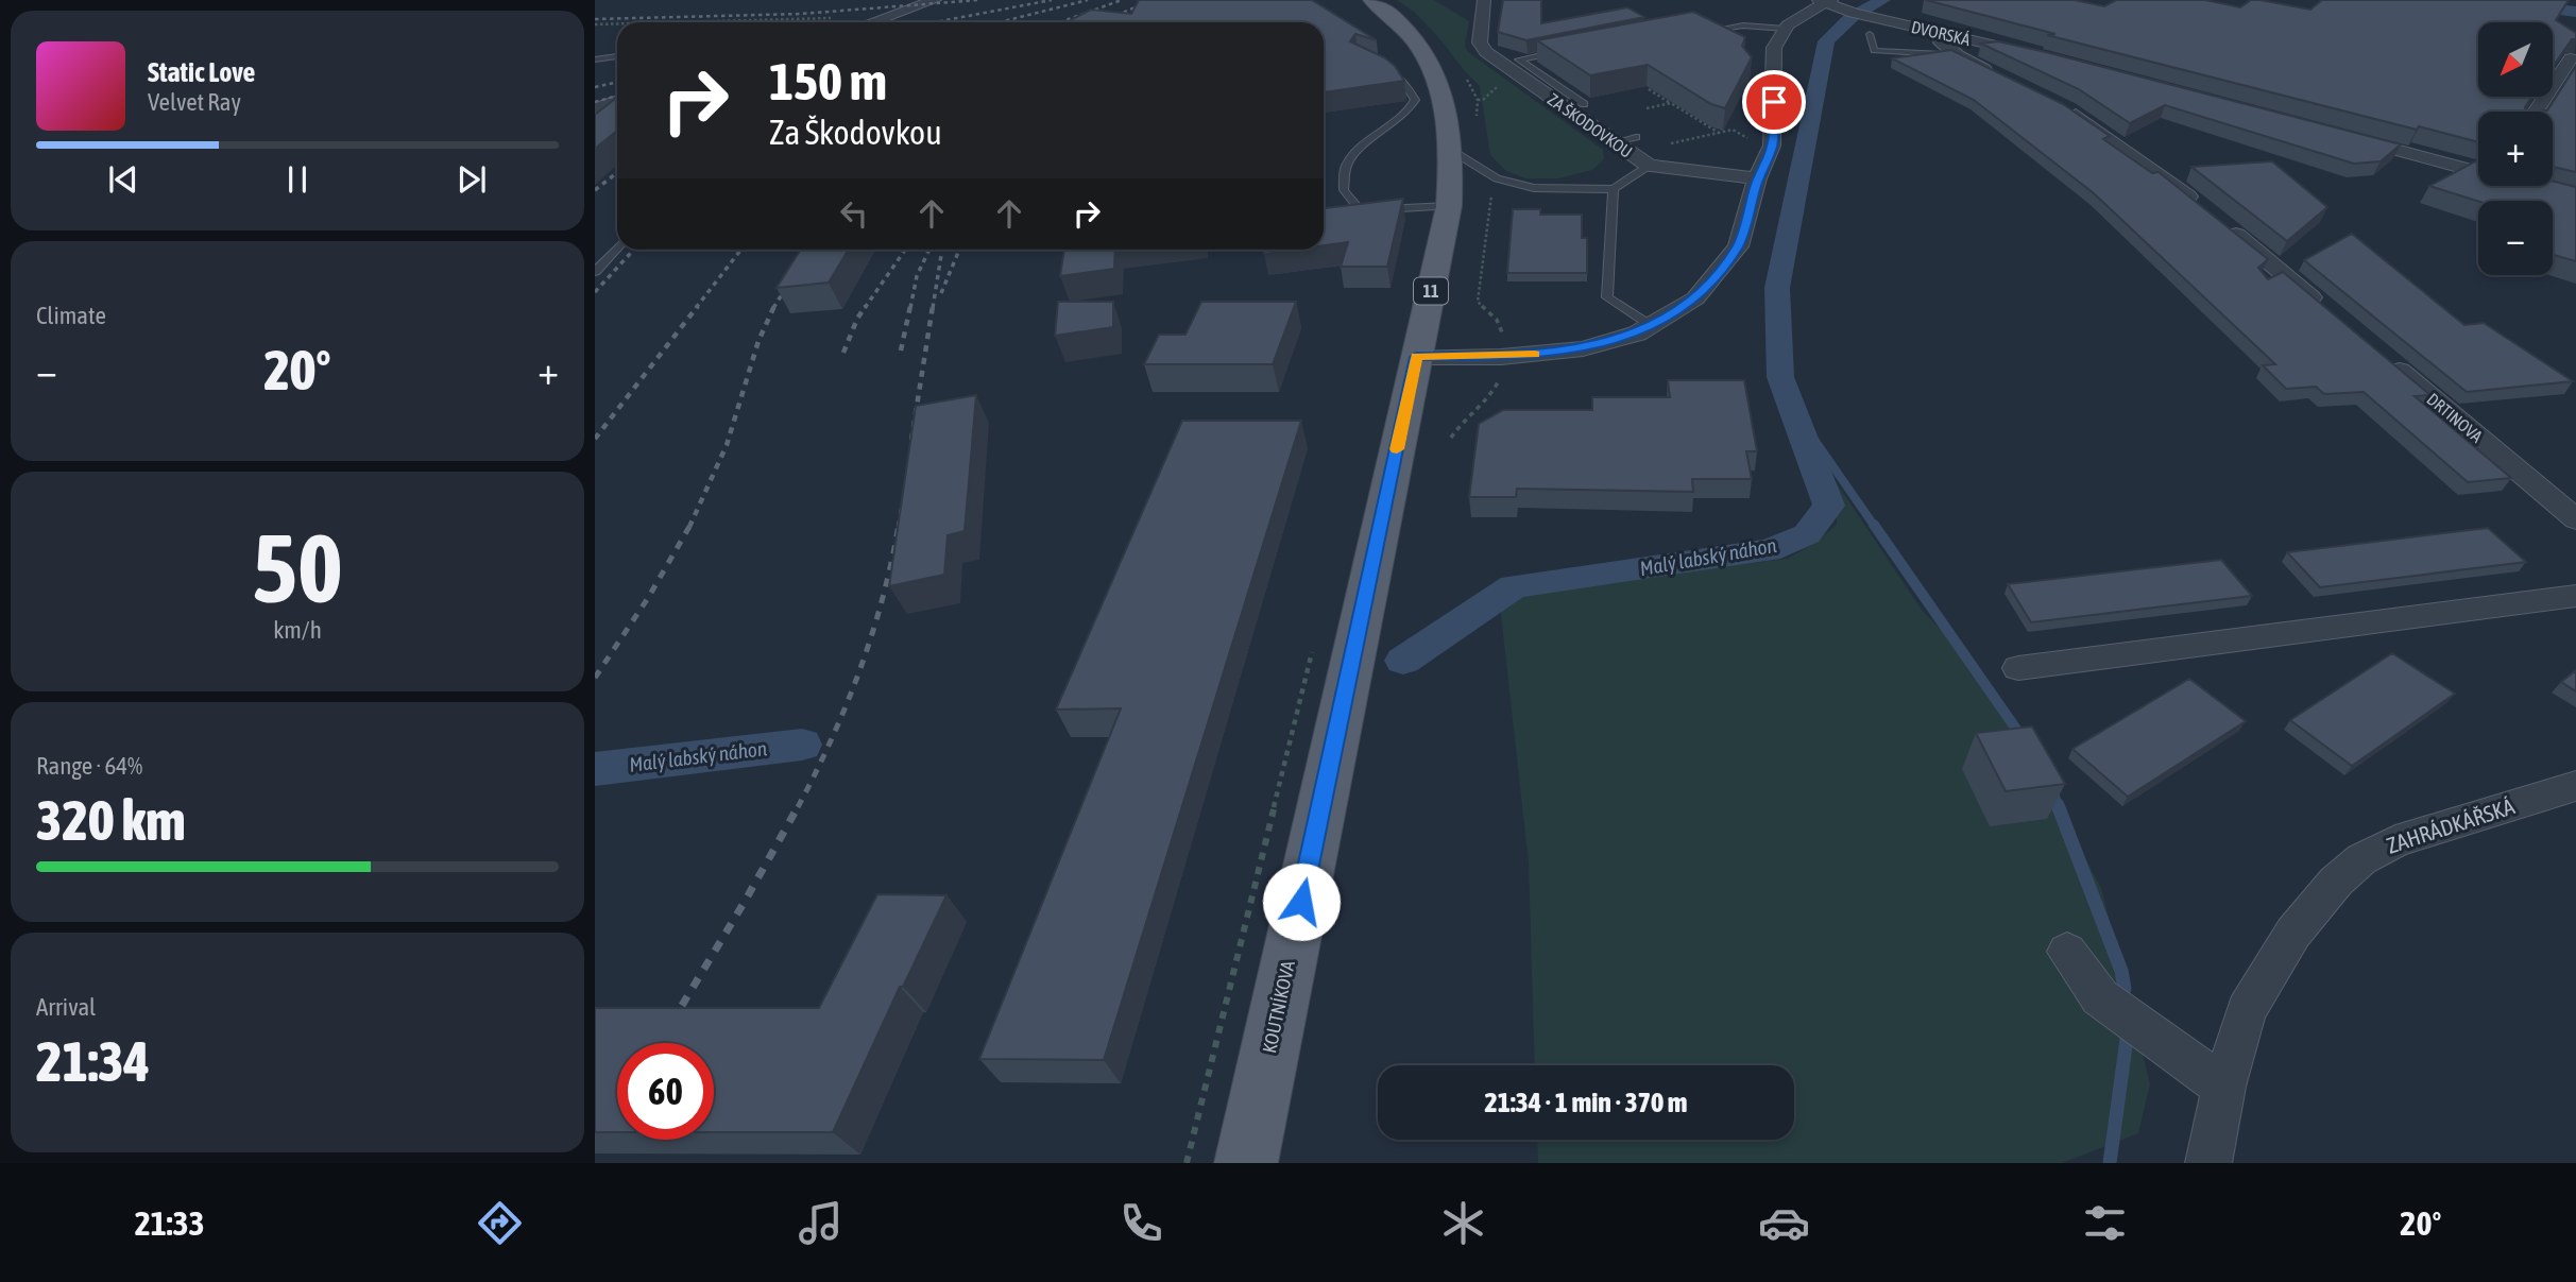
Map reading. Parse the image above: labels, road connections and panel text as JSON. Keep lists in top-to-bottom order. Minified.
{"streets":{"main road":["11","KOUTNÍKOVA"],"street":["DVORSKÁ","ZA ŠKODOVKOU","DRTINOVA","ZAHRÁDKÁŘSKÁ"]},"water":["Malý labský náhon"],"north":"bottom left","page":{"map_buttons":["+","−"],"turn":["150 m","Za Škodovkou"],"song":["Static Love","Velvet Ray"],"tile":["Climate",["50","km/h"],["Range · 64%","320 km"],["Arrival","21:34"]],"heat":["−","20°","+"],"limit":"60","trip":"21:34 · 1 min · 370 m","tabs":["21:33","20°"]}}
